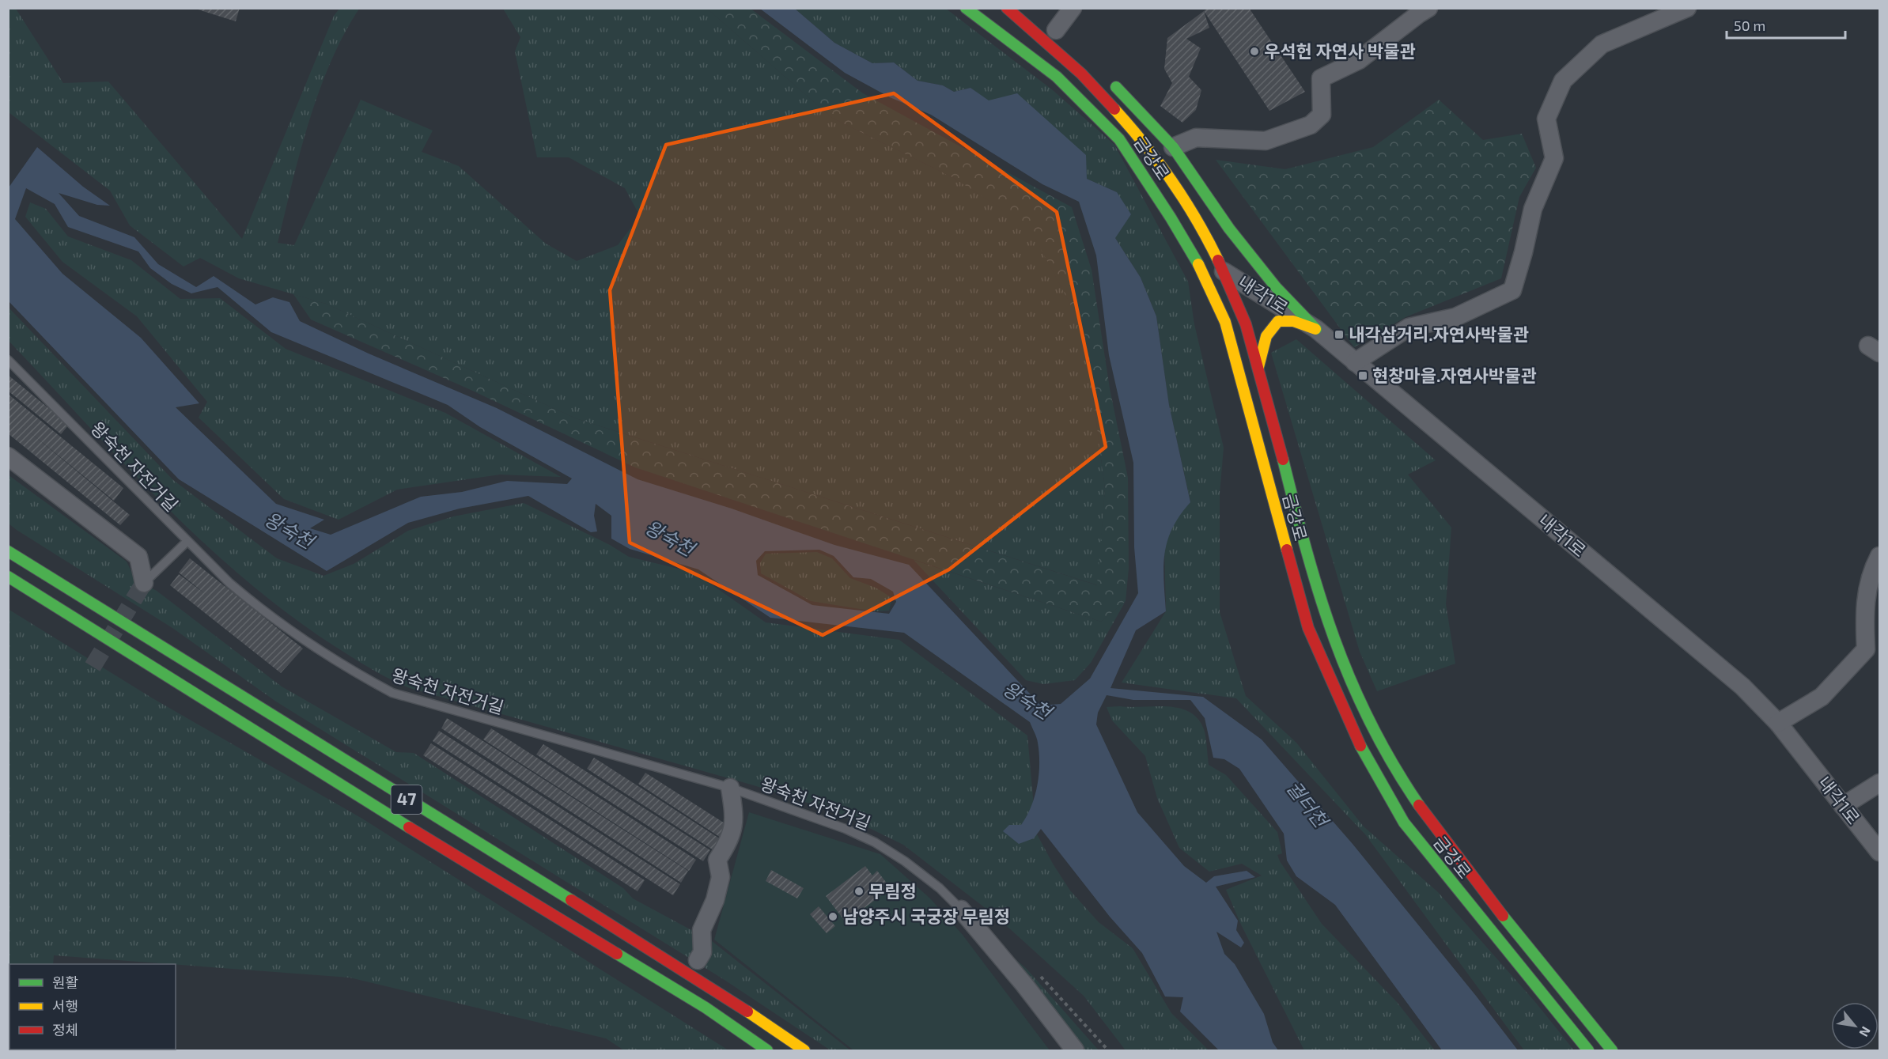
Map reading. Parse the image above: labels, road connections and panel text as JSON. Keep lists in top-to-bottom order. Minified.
{"streets":{"main road":["금강로","47"],"street":["내각1로"],"lane":["왕숙천 자전거길"]},"crossings":[["금강로","내각1로"]],"water":["왕숙천","궐터천"],"places":{"other":["우석헌 자연사 박물관","무림정","남양주시 국궁장 무림정"],"transit":["내각삼거리.자연사박물관","현창마을.자연사박물관"]},"legend":["원활","서행","정체"],"scale_bar":"50 m","north":"bottom right"}
